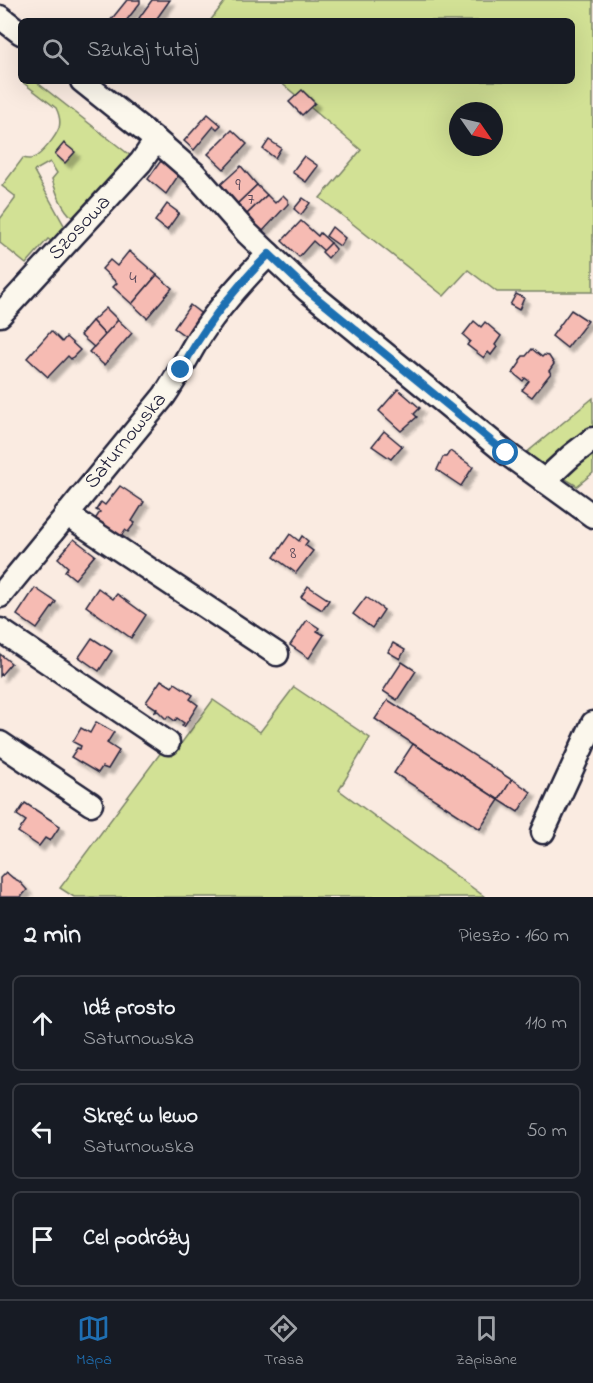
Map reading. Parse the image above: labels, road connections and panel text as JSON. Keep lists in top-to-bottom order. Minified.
{"streets":{"street":["Szosowa","Saturnowska"]},"house_numbers":["9","7","4","8"],"north":"bottom right","page":{"search":"Szukaj tutaj","heading":["2 min","Pieszo · 160 m"],"list":[["Idź prosto","Saturnowska","110 m"],["Skręć w lewo","Saturnowska","50 m"],"Cel podróży"],"nav":["Mapa","Trasa","Zapisane"]}}
